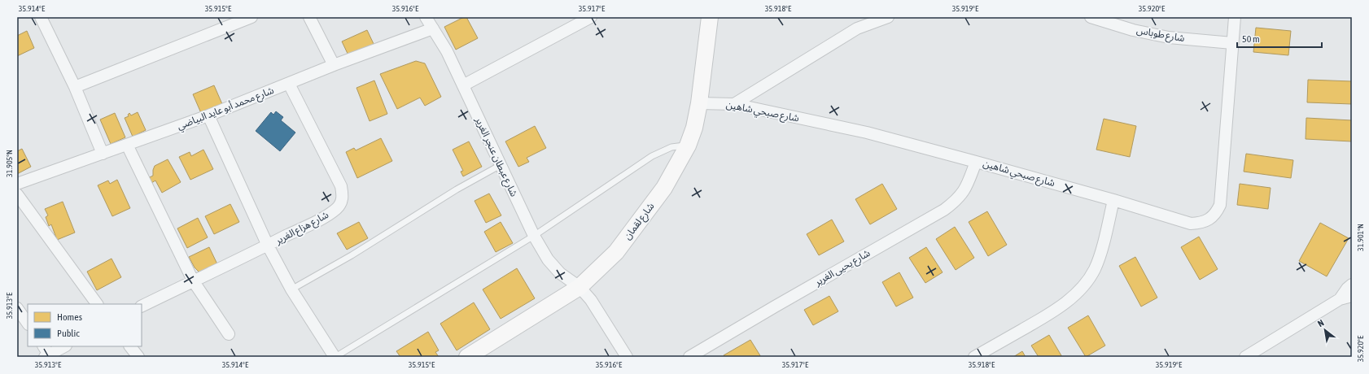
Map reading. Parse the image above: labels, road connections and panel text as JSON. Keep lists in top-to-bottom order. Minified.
{"streets":{"street":["شارع طوباس","شارع محمد أبو عايد البياضي","شارع صبحي شاهين","شارع عبطان عنجر الغرير","شارع لقمان","شارع هزاع الغرير","شارع يحيى الغرير"]},"crossings":[["شارع طوباس","شارع صبحي شاهين"],["شارع محمد أبو عايد البياضي","شارع عبطان عنجر الغرير"],["شارع محمد أبو عايد البياضي","شارع هزاع الغرير"],["شارع صبحي شاهين","شارع لقمان"],["شارع صبحي شاهين","شارع يحيى الغرير"],["شارع عبطان عنجر الغرير","شارع لقمان"]],"legend":["Homes","Public"],"scale_bar":"50 m","north":"top left","coordinates":["35.914°E","35.915°E","35.916°E","35.917°E","35.918°E","35.919°E","35.920°E","31.905°N","31.901°N","35.913°E"]}
